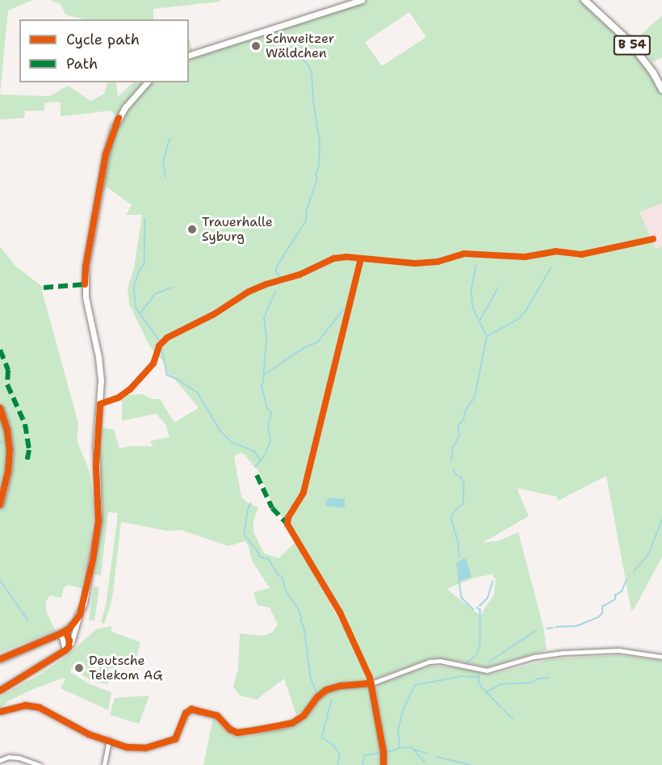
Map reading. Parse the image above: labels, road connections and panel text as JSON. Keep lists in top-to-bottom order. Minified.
{"streets":{"main road":["B 54"]},"places":["Schweitzer Wäldchen","Trauerhalle Syburg","Deutsche Telekom AG"],"legend":["Cycle path","Path"]}
